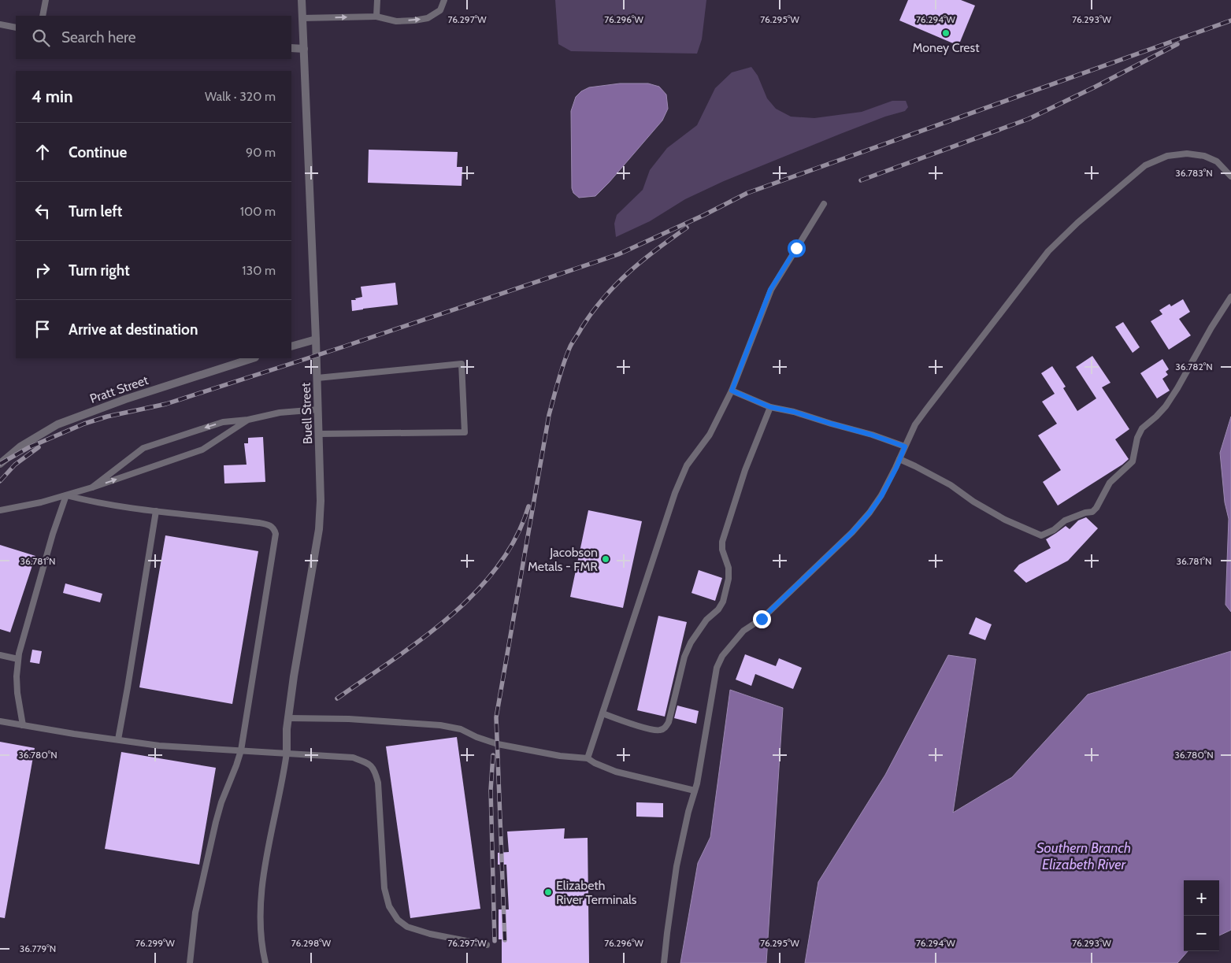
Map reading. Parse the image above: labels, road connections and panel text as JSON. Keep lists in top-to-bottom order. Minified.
{"streets":{"street":["Pratt Street","Buell Street"]},"water":["Southern Branch Elizabeth River"],"places":["Money Crest","Jacobson Metals - FMR","Elizabeth River Terminals"],"page":{"search":"Search here","heading":["4 min","Walk · 320 m"],"list":[["Continue","90 m"],["Turn left","100 m"],["Turn right","130 m"],"Arrive at destination"],"map_buttons":["+","−"]},"coordinates":["76.297°W","76.296°W","76.295°W","76.294°W","76.293°W","36.783°N","36.782°N","36.781°N","36.780°N","76.299°W","76.298°W","36.779°N"]}
